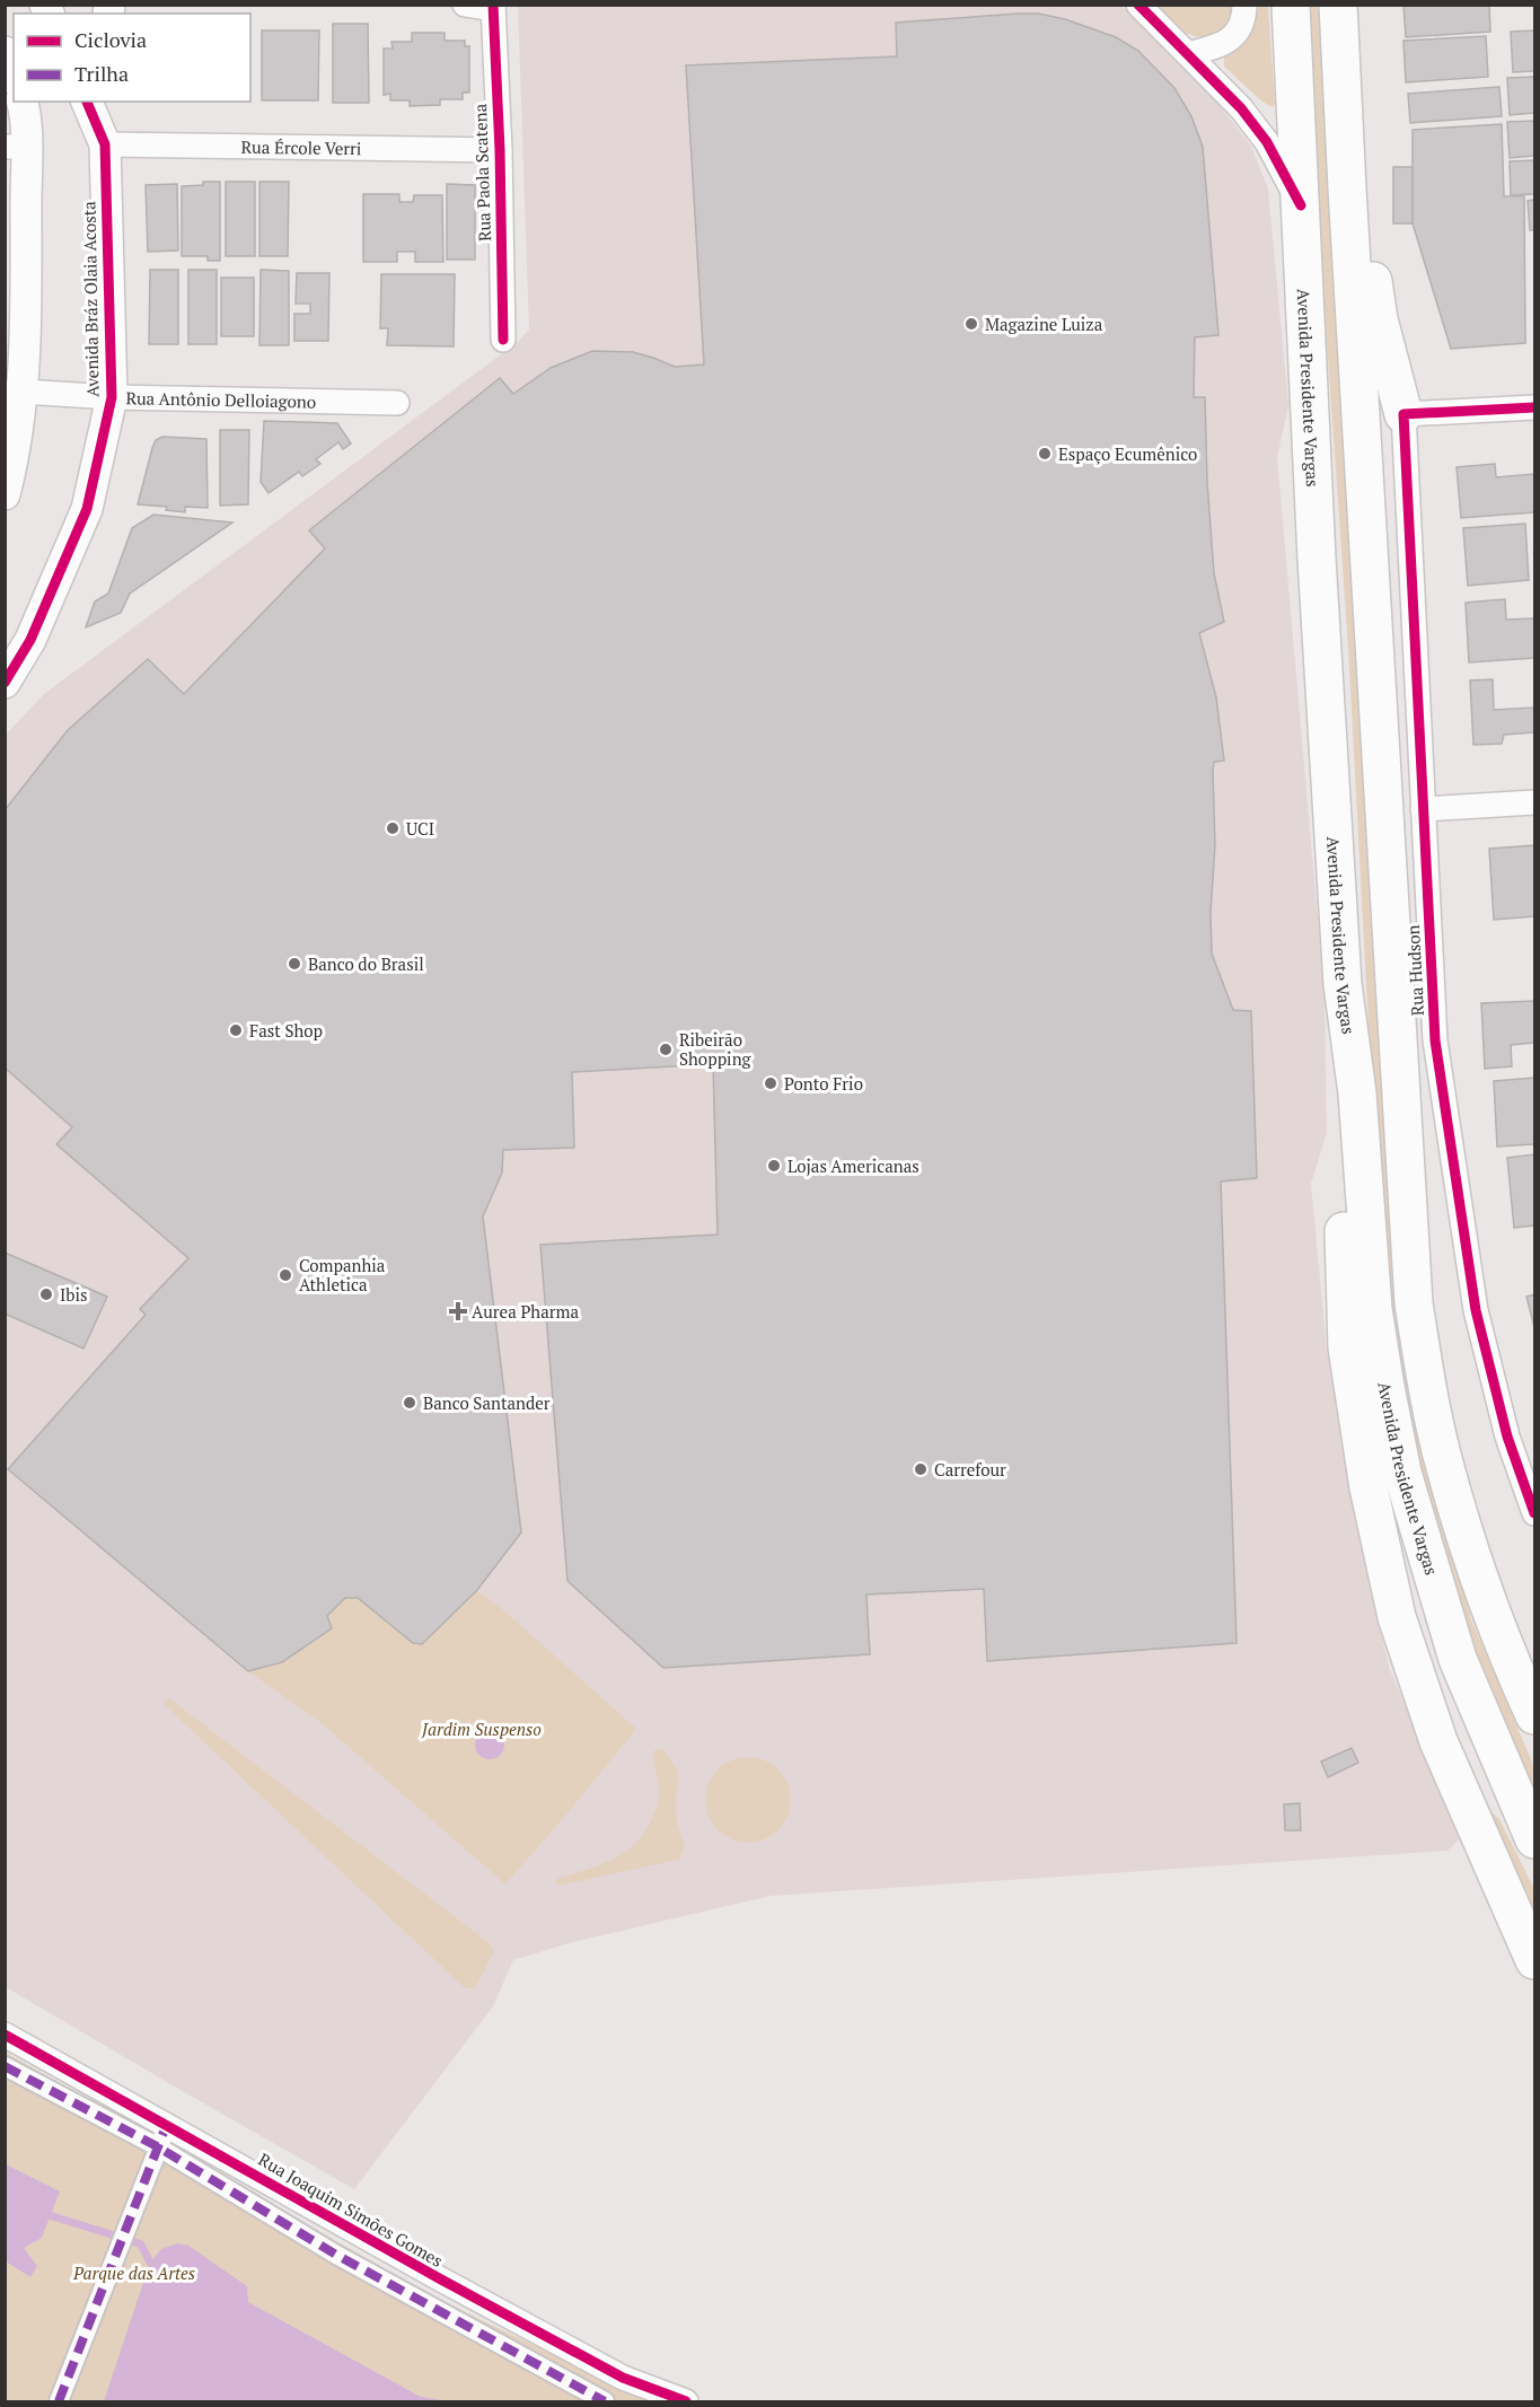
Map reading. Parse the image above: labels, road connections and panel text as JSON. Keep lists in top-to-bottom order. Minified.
{"streets":{"main road":["Avenida Presidente Vargas"],"street":["Rua Ércole Verri","Rua Paola Scatena","Avenida Bráz Olaia Acosta","Rua Antônio Delloiagono","Rua Hudson","Rua Joaquim Simões Gomes"]},"crossings":[["Rua Ércole Verri","Rua Paola Scatena"],["Rua Ércole Verri","Avenida Bráz Olaia Acosta"],["Avenida Bráz Olaia Acosta","Rua Antônio Delloiagono"]],"parks":["Jardim Suspenso","Parque das Artes"],"places":{"other":["Magazine Luiza","Espaço Ecumênico","UCI","Banco do Brasil","Fast Shop","Ribeirão Shopping","Ponto Frio","Lojas Americanas","Companhia Athletica","Ibis","Banco Santander","Carrefour"],"health":["Aurea Pharma"]},"legend":["Ciclovia","Trilha"]}
